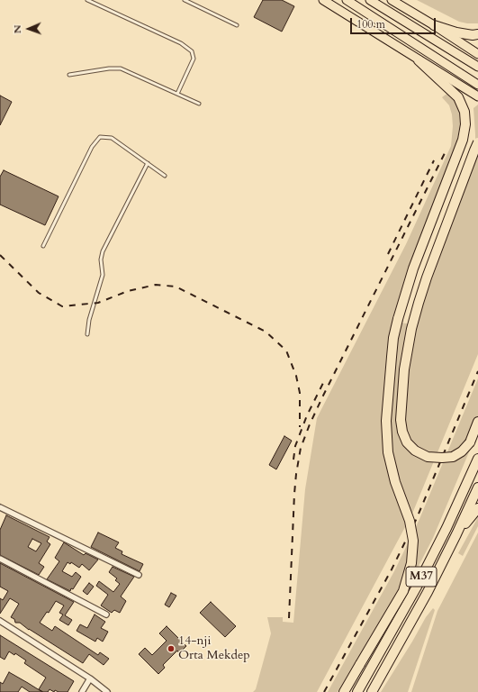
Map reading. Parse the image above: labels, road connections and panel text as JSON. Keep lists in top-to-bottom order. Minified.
{"streets":{"highway":["M37"]},"places":["14-nji Orta Mekdep"],"scale_bar":"100 m","north":"left"}
